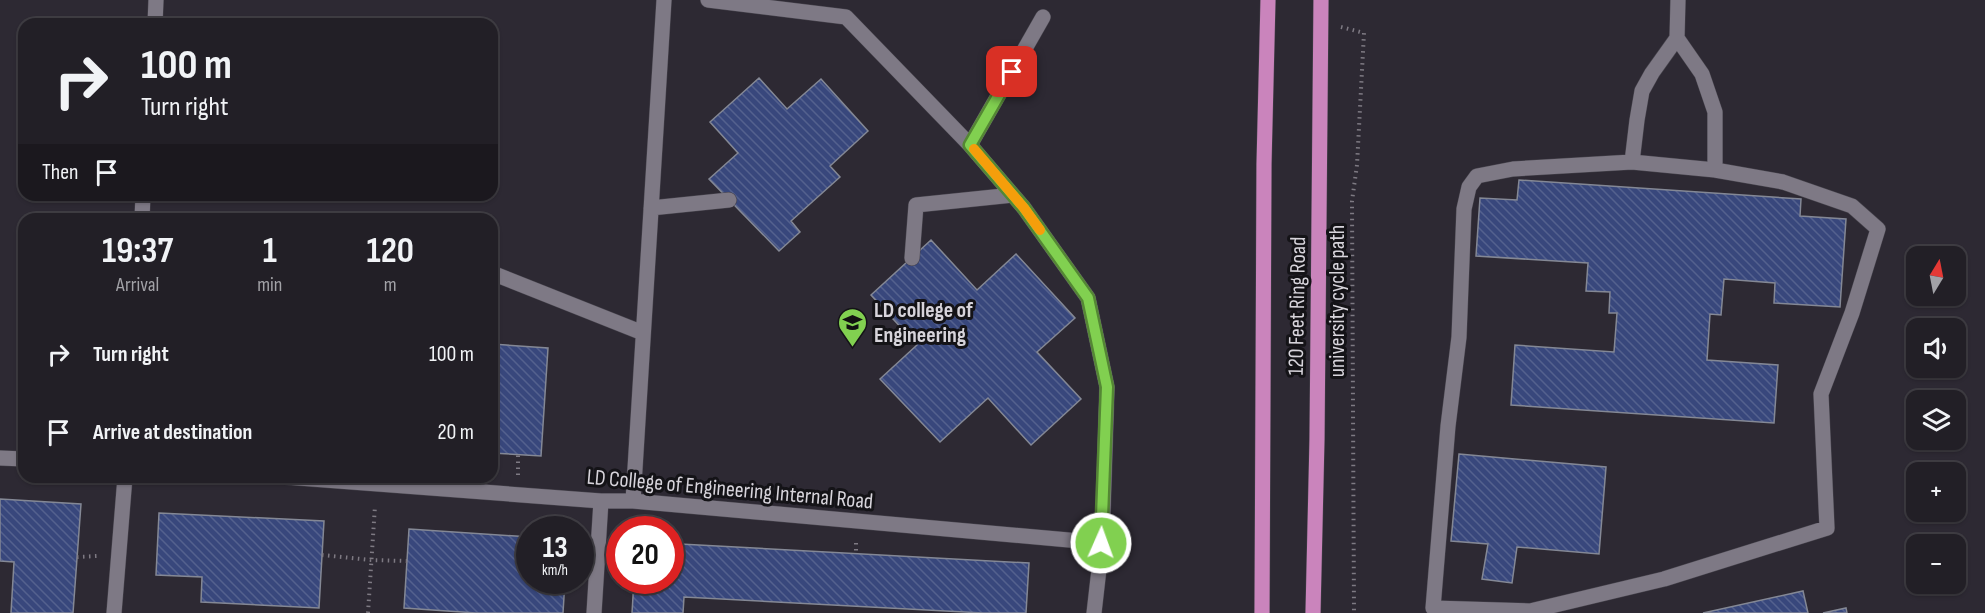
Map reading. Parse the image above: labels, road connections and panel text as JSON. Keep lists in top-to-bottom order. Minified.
{"streets":{"main road":["120 Feet Ring Road"],"lane":["LD College of Engineering Internal Road"],"path":["university cycle path"]},"crossings":[["university cycle path","120 Feet Ring Road"]],"places":{"school or university":["LD college of Engineering"]},"north":"top","page":{"turn":["100 m","Turn right"],"then":"Then","eta":["19:37","Arrival","1","min","120","m"],"map_buttons":["+","−"],"list":[{"name":"Turn right","value":"100 m"},{"name":"Arrive at destination","value":"20 m"}],"speed":"13 km/h","limit":"20"}}
